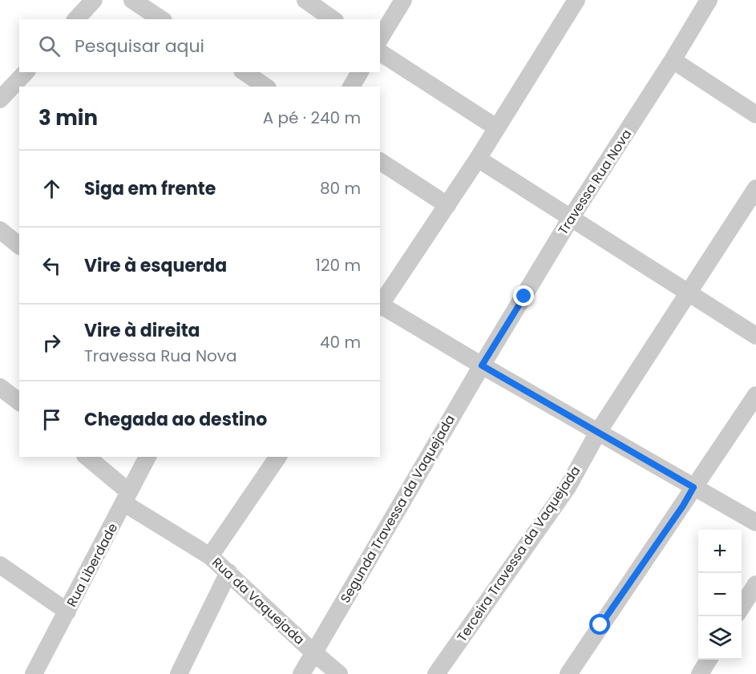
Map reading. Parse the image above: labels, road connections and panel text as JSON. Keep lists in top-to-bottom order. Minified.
{"streets":{"street":["Travessa Rua Nova","Segunda Travessa da Vaquejada","Terceira Travessa da Vaquejada","Rua Liberdade","Rua da Vaquejada"]},"crossings":[["Travessa Rua Nova","Segunda Travessa da Vaquejada"],["Segunda Travessa da Vaquejada","Rua da Vaquejada"],["Rua Liberdade","Rua da Vaquejada"]],"page":{"search":"Pesquisar aqui","heading":["3 min","A pé · 240 m"],"list":[["Siga em frente","80 m"],["Vire à esquerda","120 m"],["Vire à direita","Travessa Rua Nova","40 m"],"Chegada ao destino"],"map_buttons":["+","−"]}}
